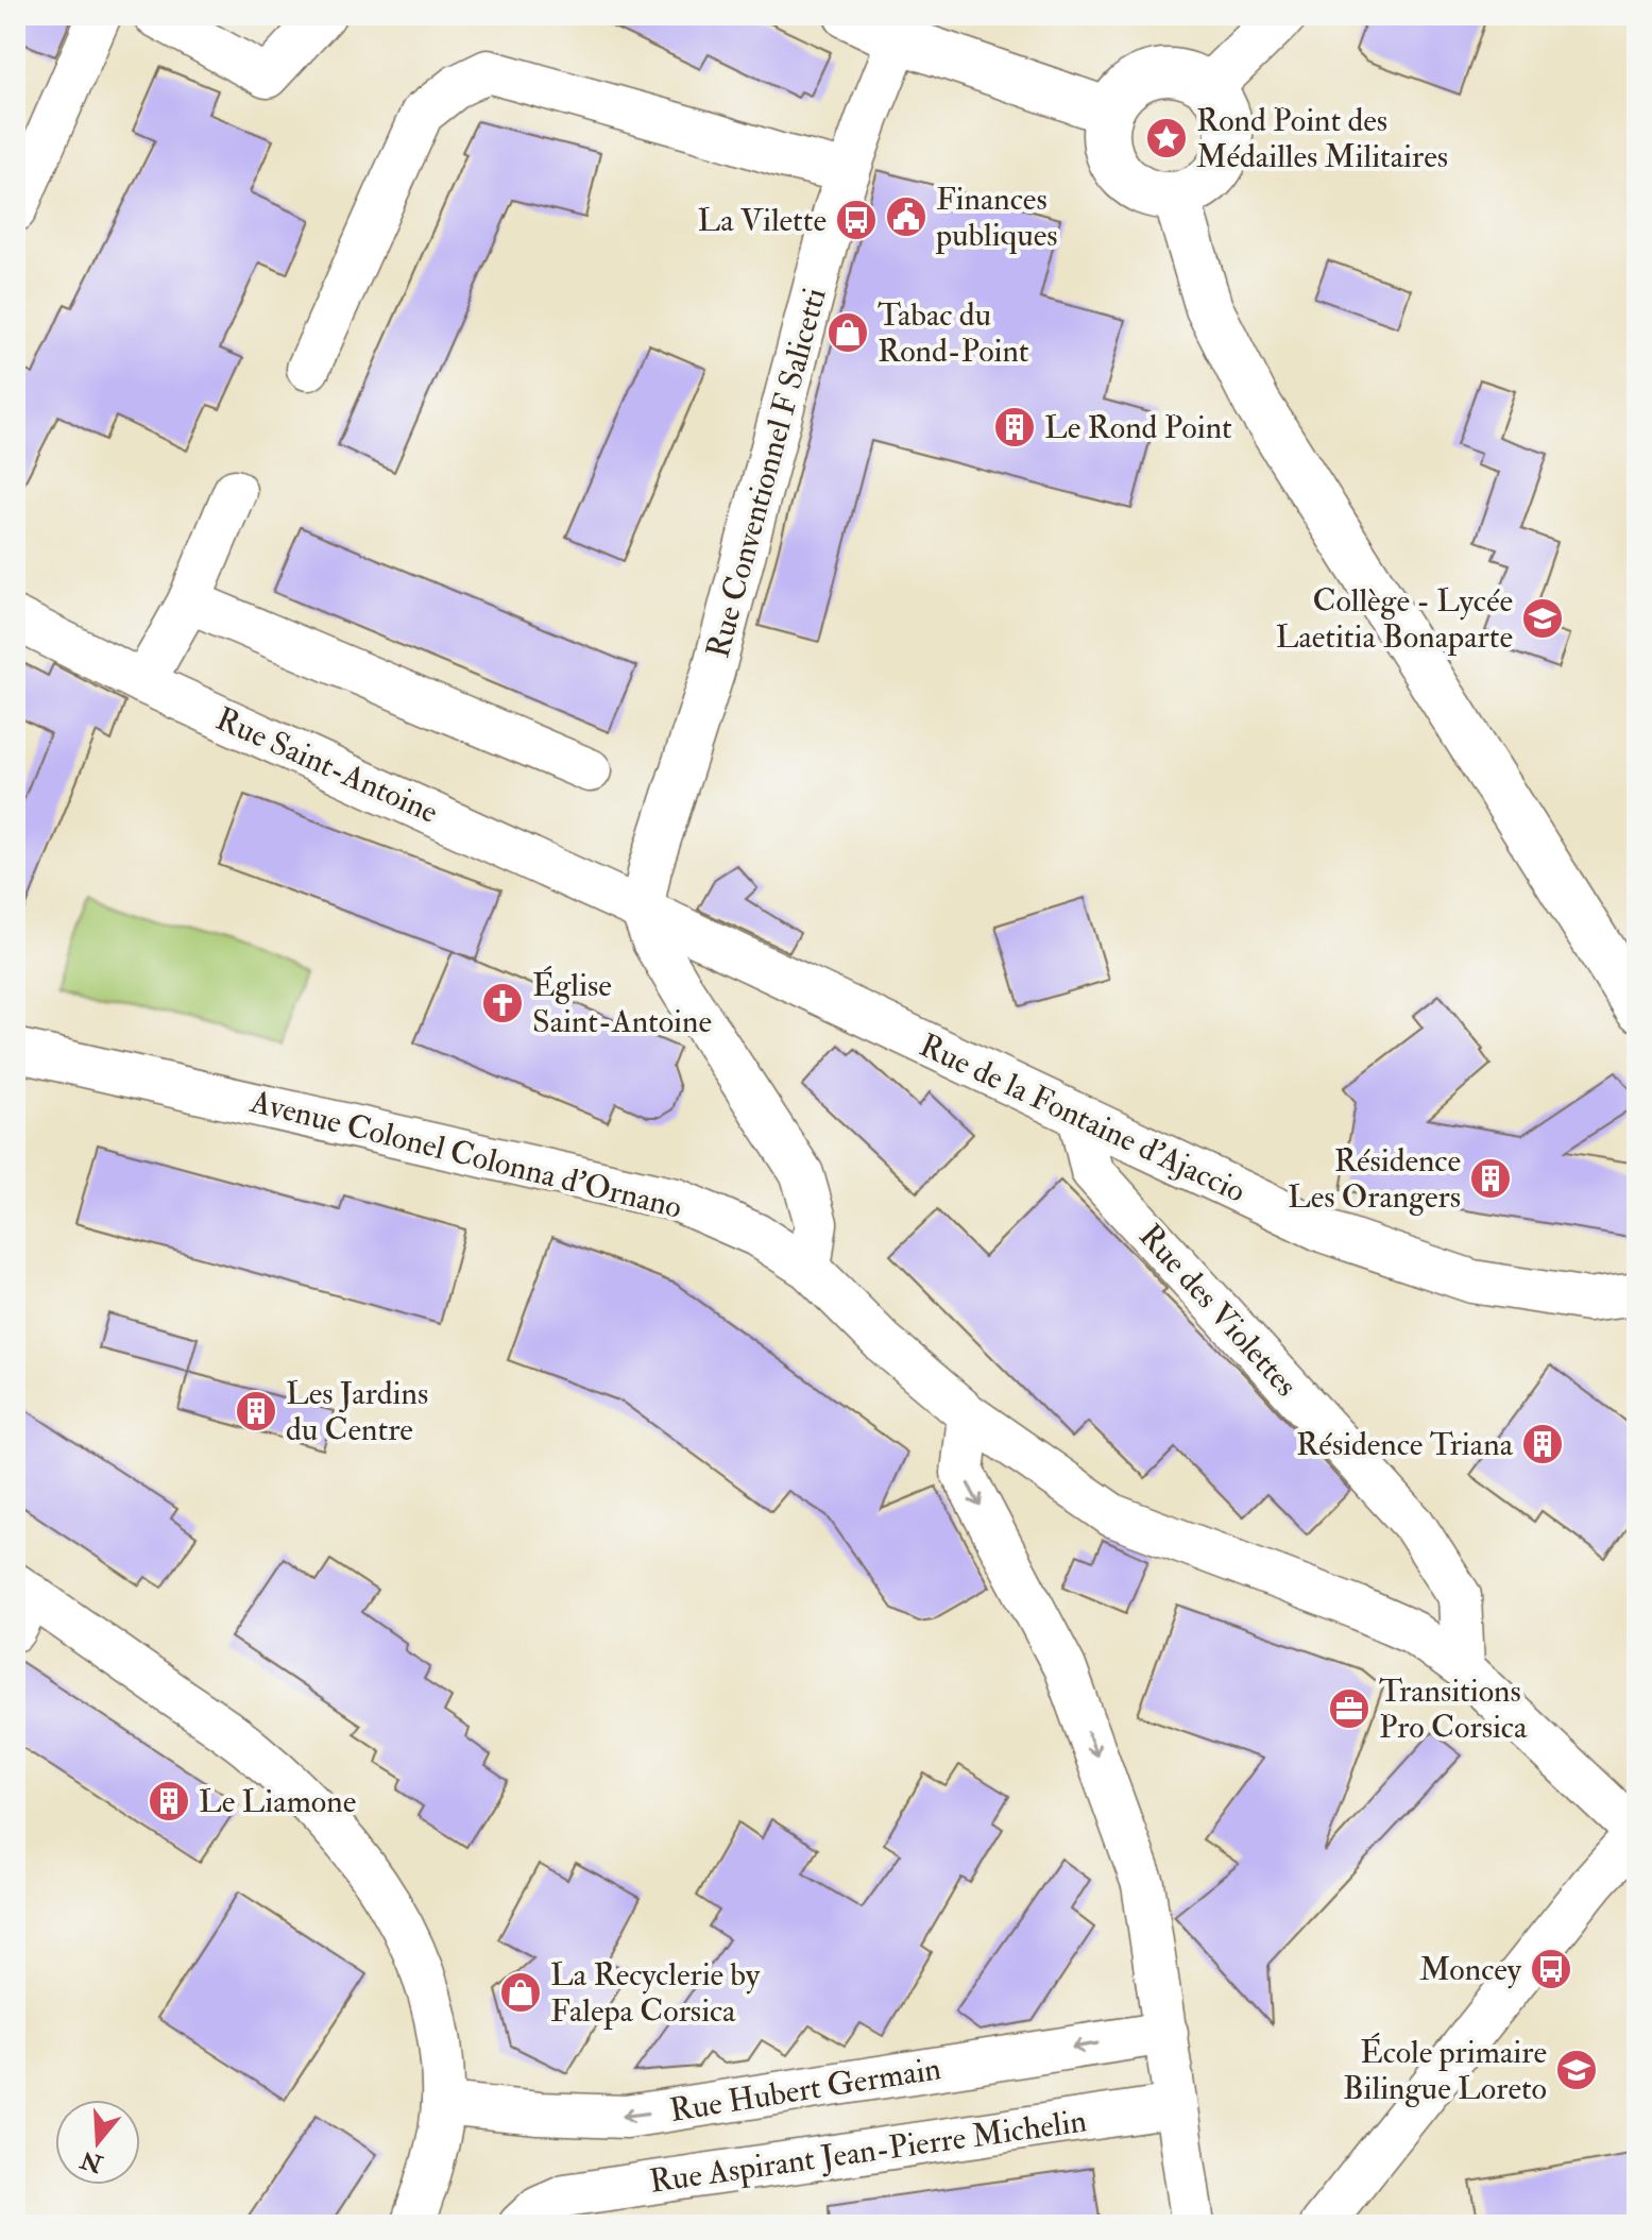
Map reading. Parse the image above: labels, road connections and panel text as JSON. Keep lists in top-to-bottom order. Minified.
{"streets":{"street":["Rue Conventionnel F Salicetti","Rue Saint-Antoine","Rue de la Fontaine d'Ajaccio","Avenue Colonel Colonna d'Ornano","Rue des Violettes","Rue Hubert Germain","Rue Aspirant Jean-Pierre Michelin"]},"crossings":[["Rue Conventionnel F Salicetti","Rue Saint-Antoine"],["Rue Conventionnel F Salicetti","Rue de la Fontaine d'Ajaccio"],["Rue Saint-Antoine","Rue de la Fontaine d'Ajaccio"],["Rue de la Fontaine d'Ajaccio","Rue des Violettes"],["Avenue Colonel Colonna d'Ornano","Rue des Violettes"]],"one_way":["Rue Hubert Germain"],"places":{"place":["Rond Point des Médailles Militaires"],"public building":["Finances publiques"],"bus stop":["La Vilette","Moncey"],"shop":["Tabac du Rond-Point","La Recyclerie by Falepa Corsica"],"building":["Le Rond Point","Résidence Les Orangers","Les Jardins du Centre","Résidence Triana","Le Liamone"],"school or university":["Collège - Lycée Laetitia Bonaparte","École primaire Bilingue Loreto"],"church":["Église Saint-Antoine"],"office":["Transitions Pro Corsica"]},"north":"bottom"}
